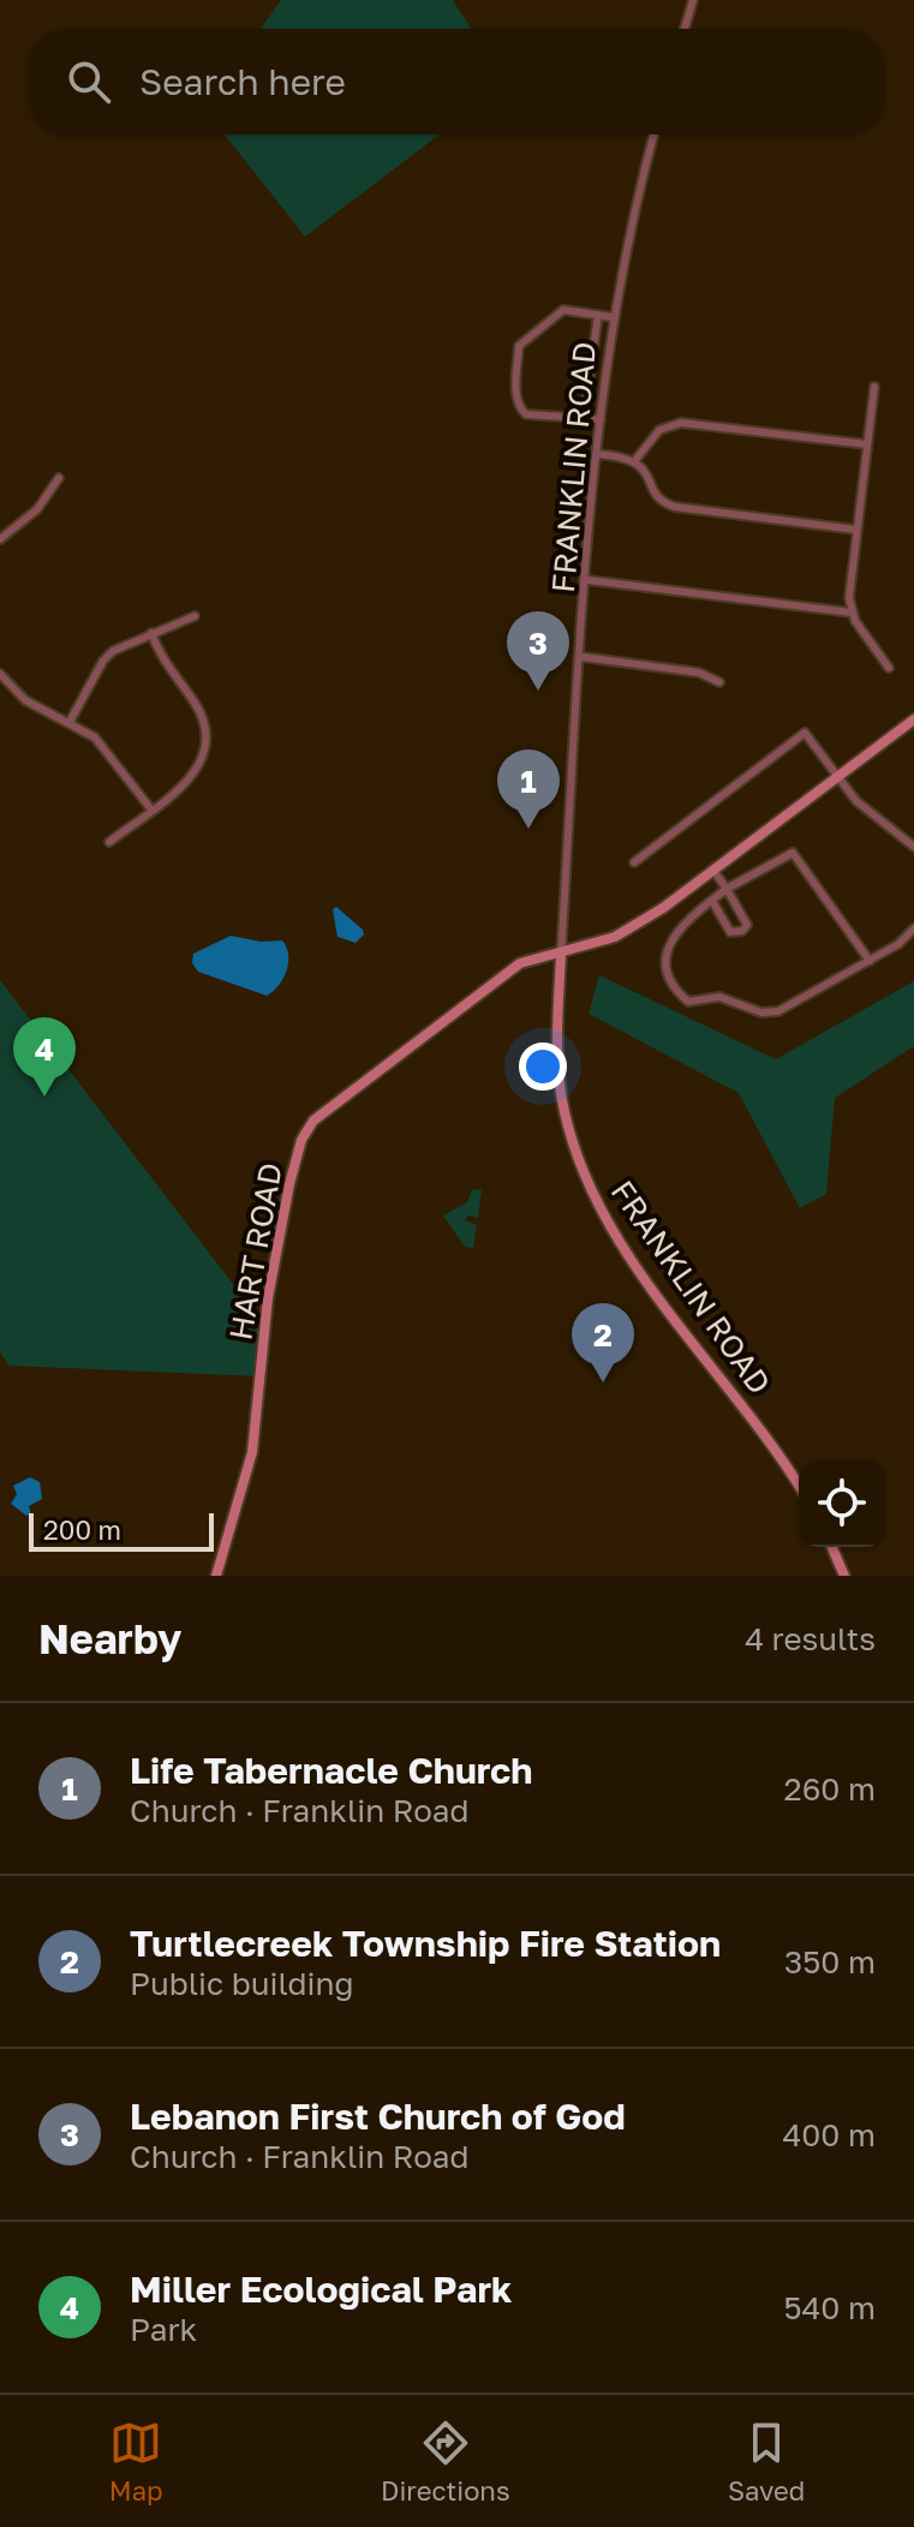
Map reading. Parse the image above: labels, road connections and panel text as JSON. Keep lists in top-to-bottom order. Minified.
{"streets":{"main road":["FRANKLIN ROAD","HART ROAD"]},"crossings":[["FRANKLIN ROAD","HART ROAD"]],"scale_bar":"200 m","page":{"search":"Search here","pins":["3","1","4","2"],"scale":"200 m","heading":["Nearby","4 results"],"list":[{"mark":"1","name":"Life Tabernacle Church","note":"Church · Franklin Road","value":"260 m"},{"mark":"2","name":"Turtlecreek Township Fire Station","note":"Public building","value":"350 m"},{"mark":"3","name":"Lebanon First Church of God","note":"Church · Franklin Road","value":"400 m"},{"mark":"4","name":"Miller Ecological Park","note":"Park","value":"540 m"}],"nav":["Map","Directions","Saved"]}}
